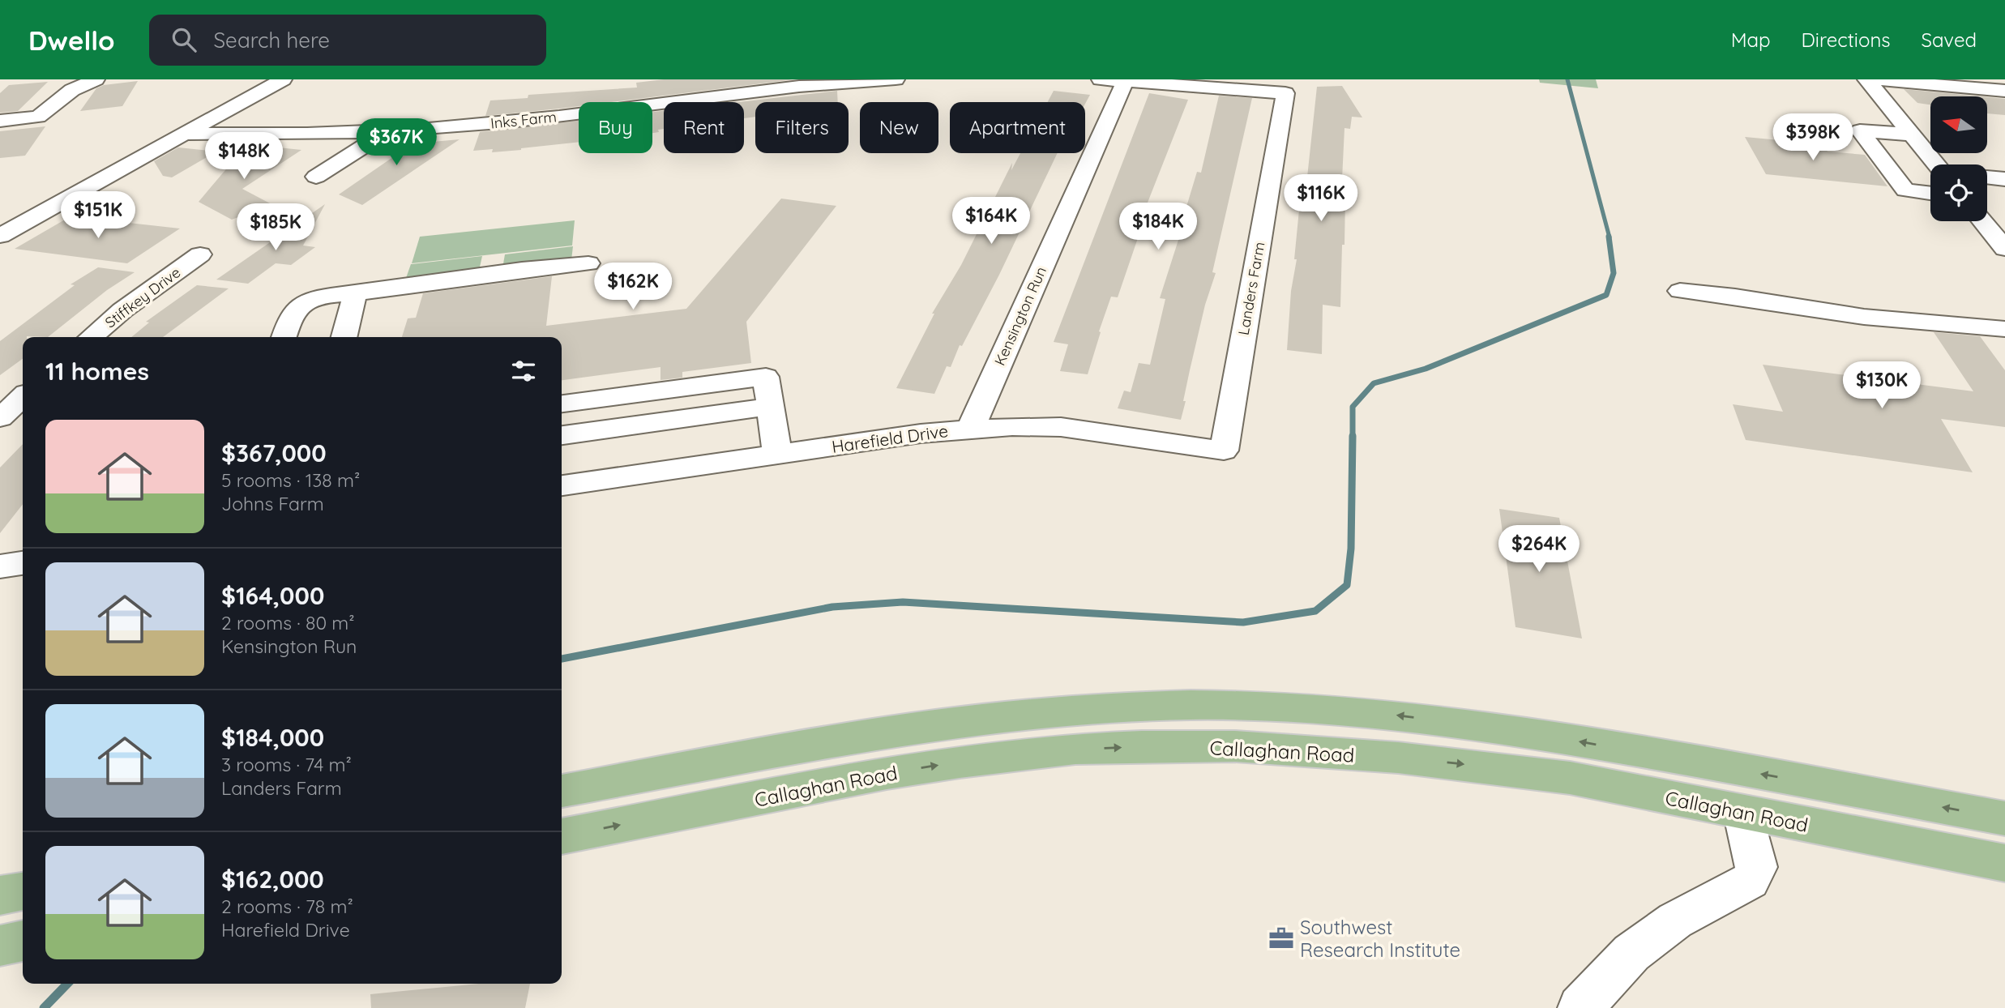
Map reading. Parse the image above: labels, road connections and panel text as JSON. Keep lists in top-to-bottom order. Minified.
{"streets":{"main road":["Callaghan Road"],"street":["Inks Farm","Landers Farm","Stiffkey Drive","Kensington Run","Harefield Drive"]},"crossings":[["Landers Farm","Kensington Run"],["Landers Farm","Harefield Drive"],["Kensington Run","Harefield Drive"]],"places":{"office":["Southwest Research Institute"]},"north":"left","page":{"header":"Dwello","search":"Search here","nav":["Map","Directions","Saved"],"chip":["Buy","Rent","Filters","New","Apartment"],"price":["$398K","$367K","$148K","$116K","$151K","$164K","$184K","$185K","$162K","$130K","$264K"],"heading":"11 homes","list":[{"name":"$367,000","note":"5 rooms · 138 m² · Johns Farm"},{"name":"$164,000","note":"2 rooms · 80 m² · Kensington Run"},{"name":"$184,000","note":"3 rooms · 74 m² · Landers Farm"},{"name":"$162,000","note":"2 rooms · 78 m² · Harefield Drive"}]}}
